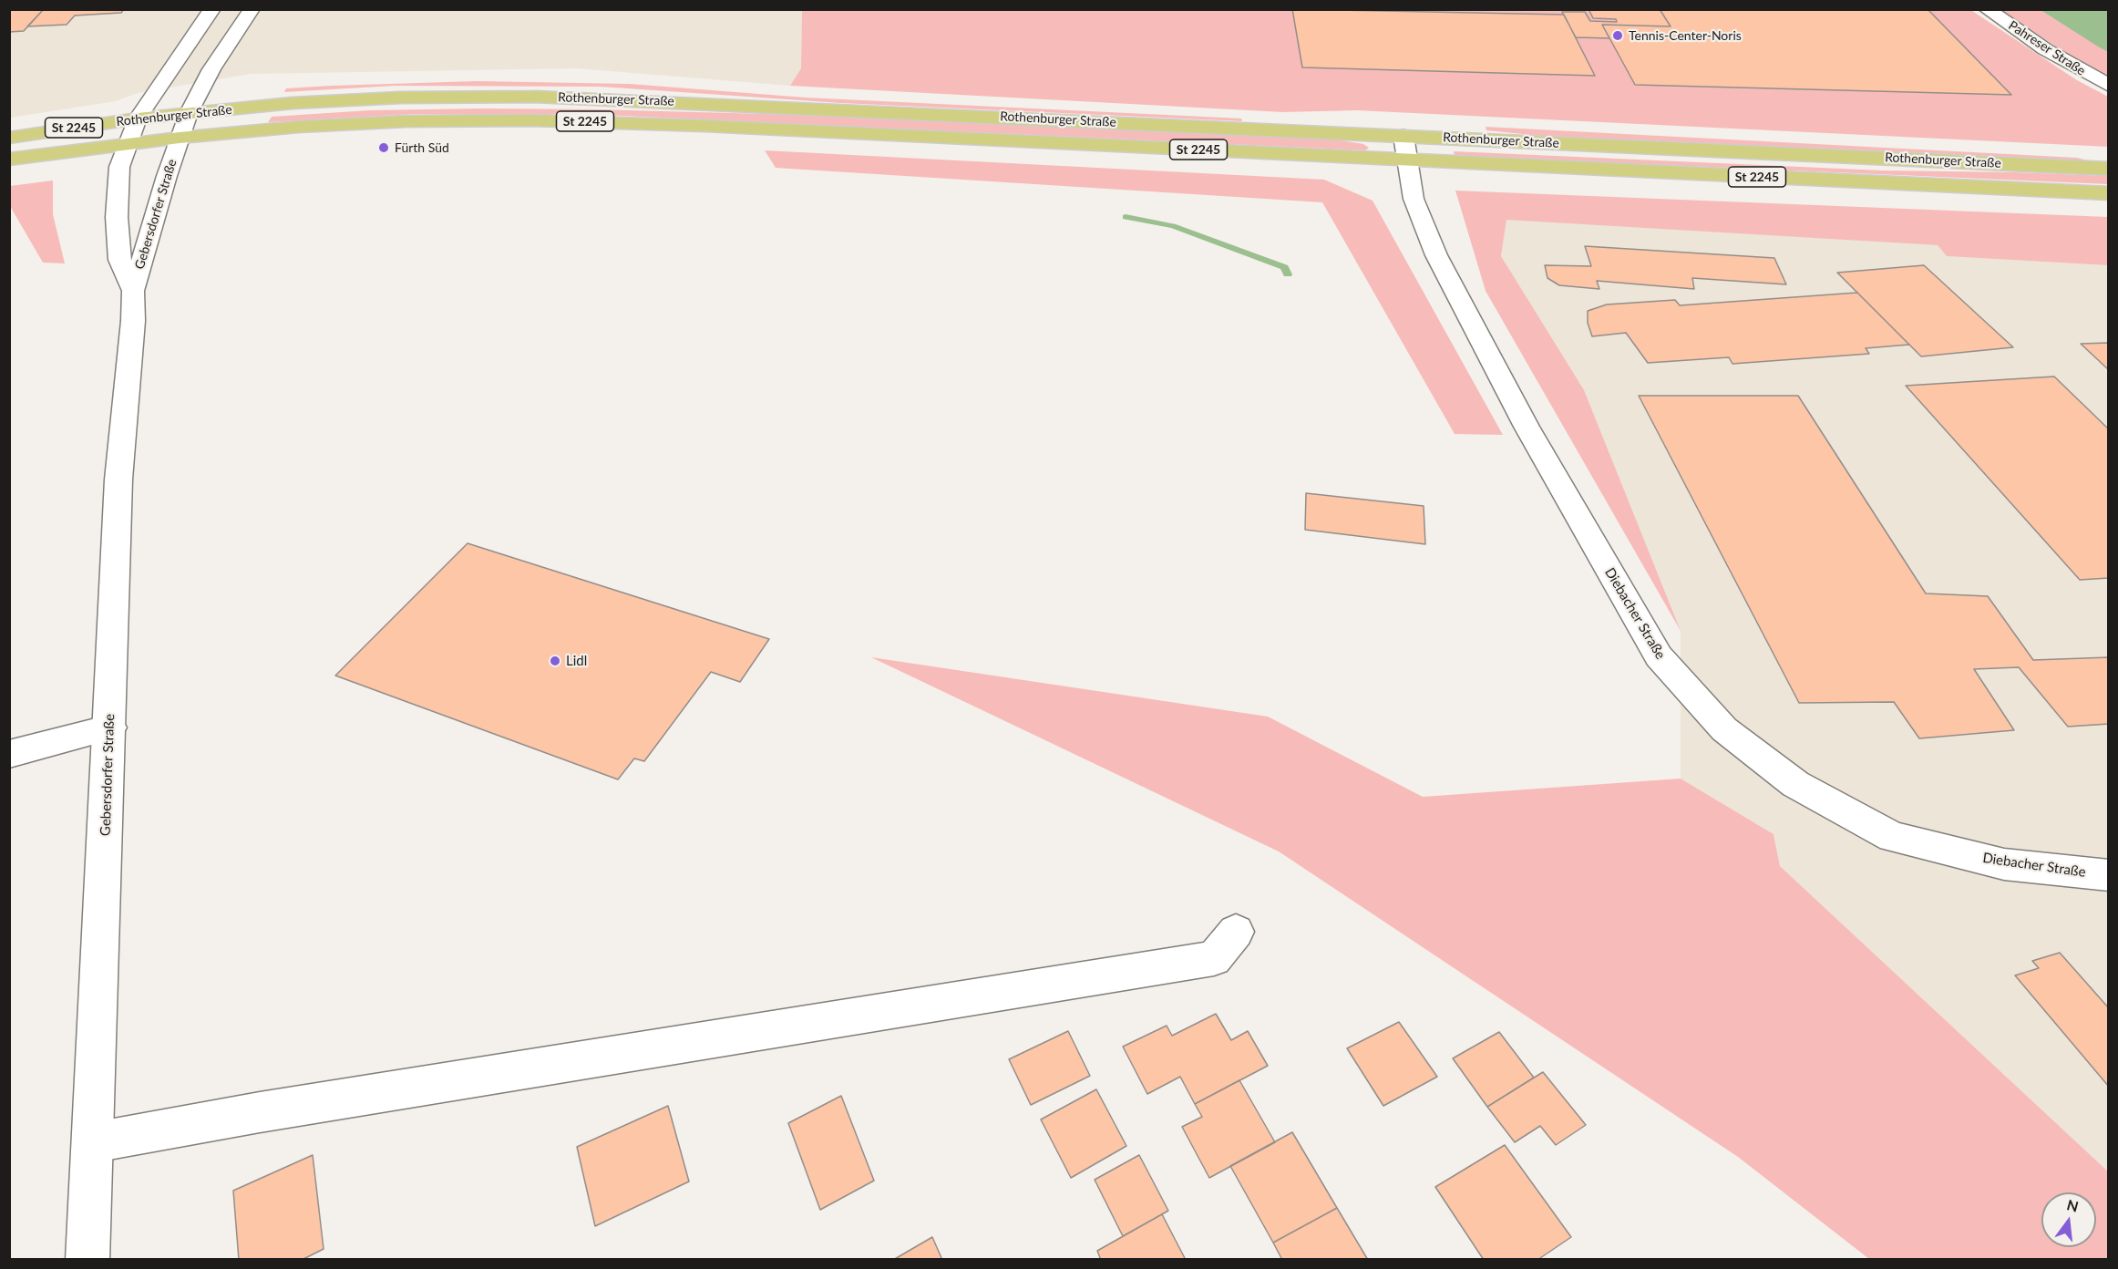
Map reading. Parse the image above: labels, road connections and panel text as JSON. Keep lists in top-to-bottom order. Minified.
{"streets":{"main road":["Pahreser Straße","Rothenburger Straße","St 2245","Gebersdorfer Straße","Diebacher Straße"]},"crossings":[["Rothenburger Straße","Gebersdorfer Straße"],["Rothenburger Straße","Diebacher Straße"]],"places":["Tennis-Center-Noris","Fürth Süd","Lidl"],"north":"top"}
